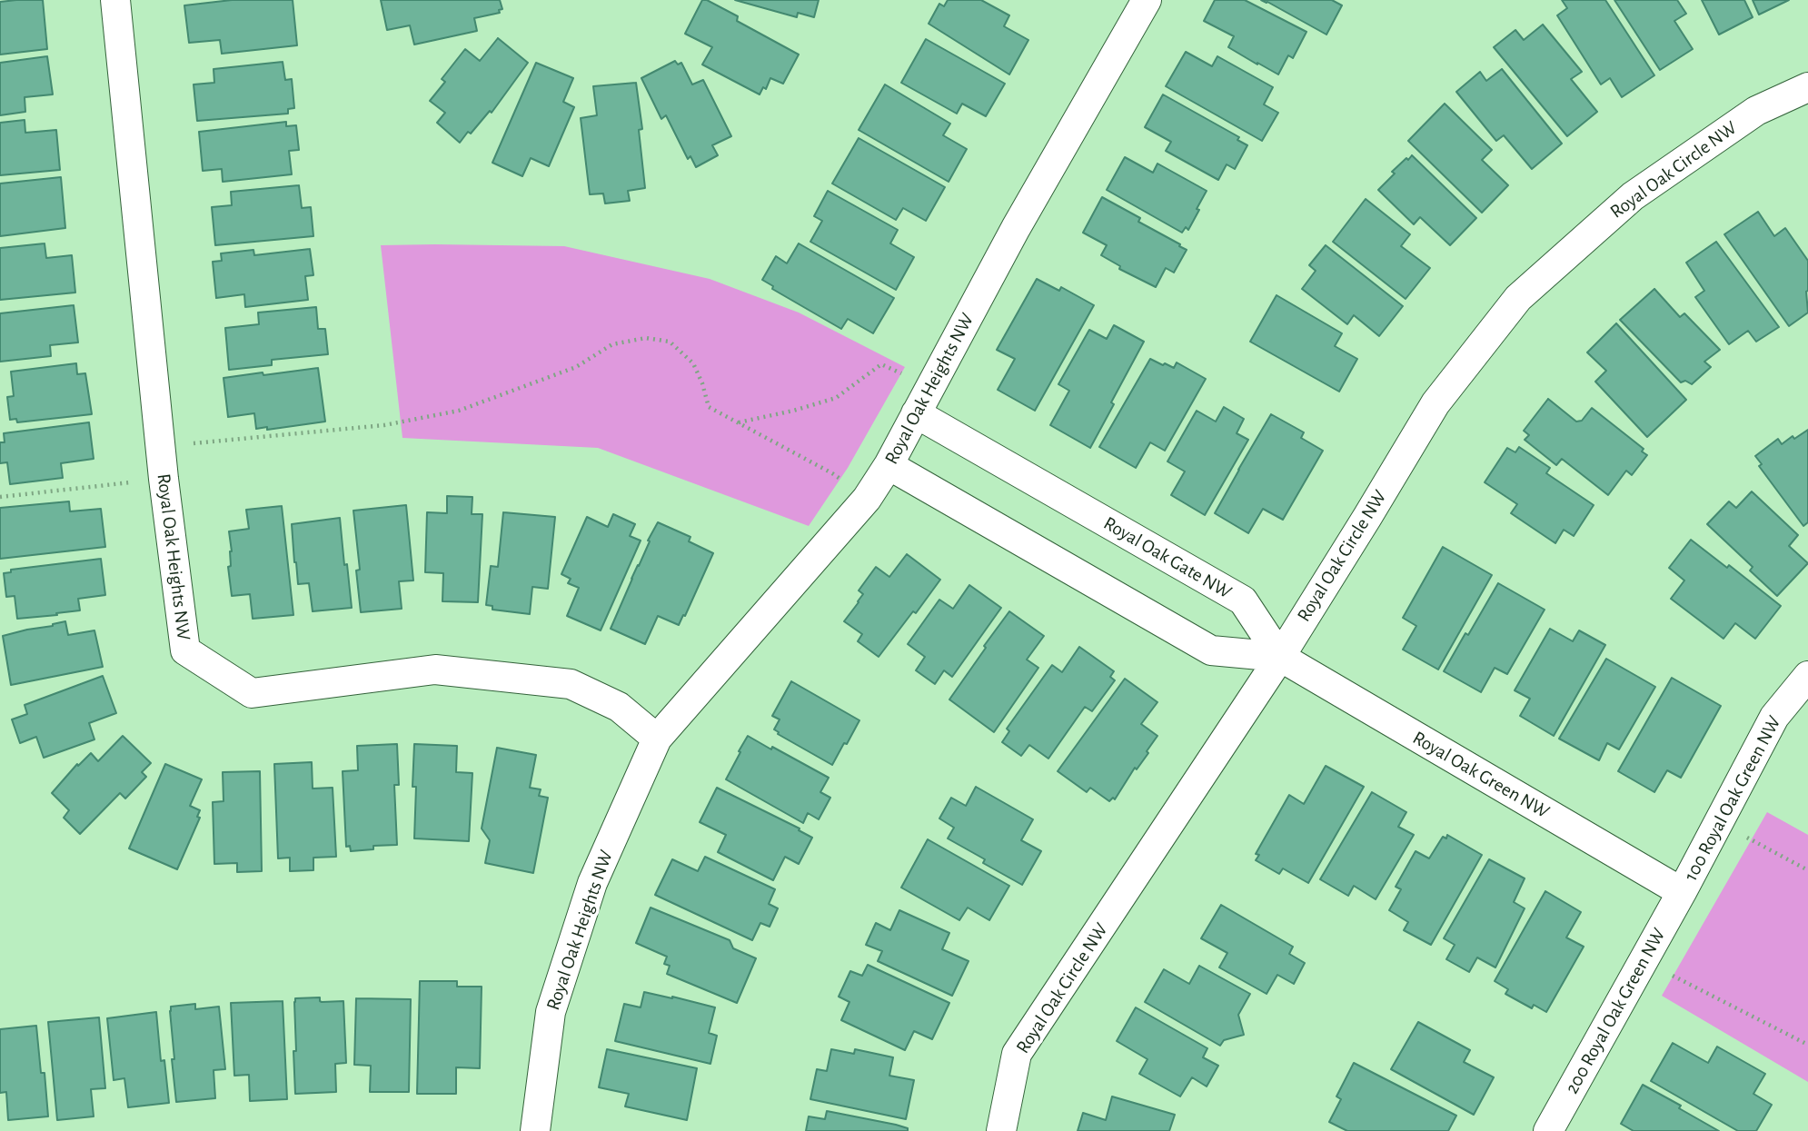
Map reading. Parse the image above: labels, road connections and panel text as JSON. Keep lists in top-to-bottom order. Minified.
{"streets":{"street":["Royal Oak Circle NW","Royal Oak Heights NW","Royal Oak Gate NW","Royal Oak Green NW","100 Royal Oak Green NW","200 Royal Oak Green NW"]},"crossings":[["Royal Oak Circle NW","Royal Oak Gate NW"],["Royal Oak Circle NW","Royal Oak Green NW"],["Royal Oak Heights NW","Royal Oak Gate NW"],["Royal Oak Gate NW","Royal Oak Green NW"],["Royal Oak Green NW","100 Royal Oak Green NW"],["Royal Oak Green NW","200 Royal Oak Green NW"],["100 Royal Oak Green NW","200 Royal Oak Green NW"]]}
